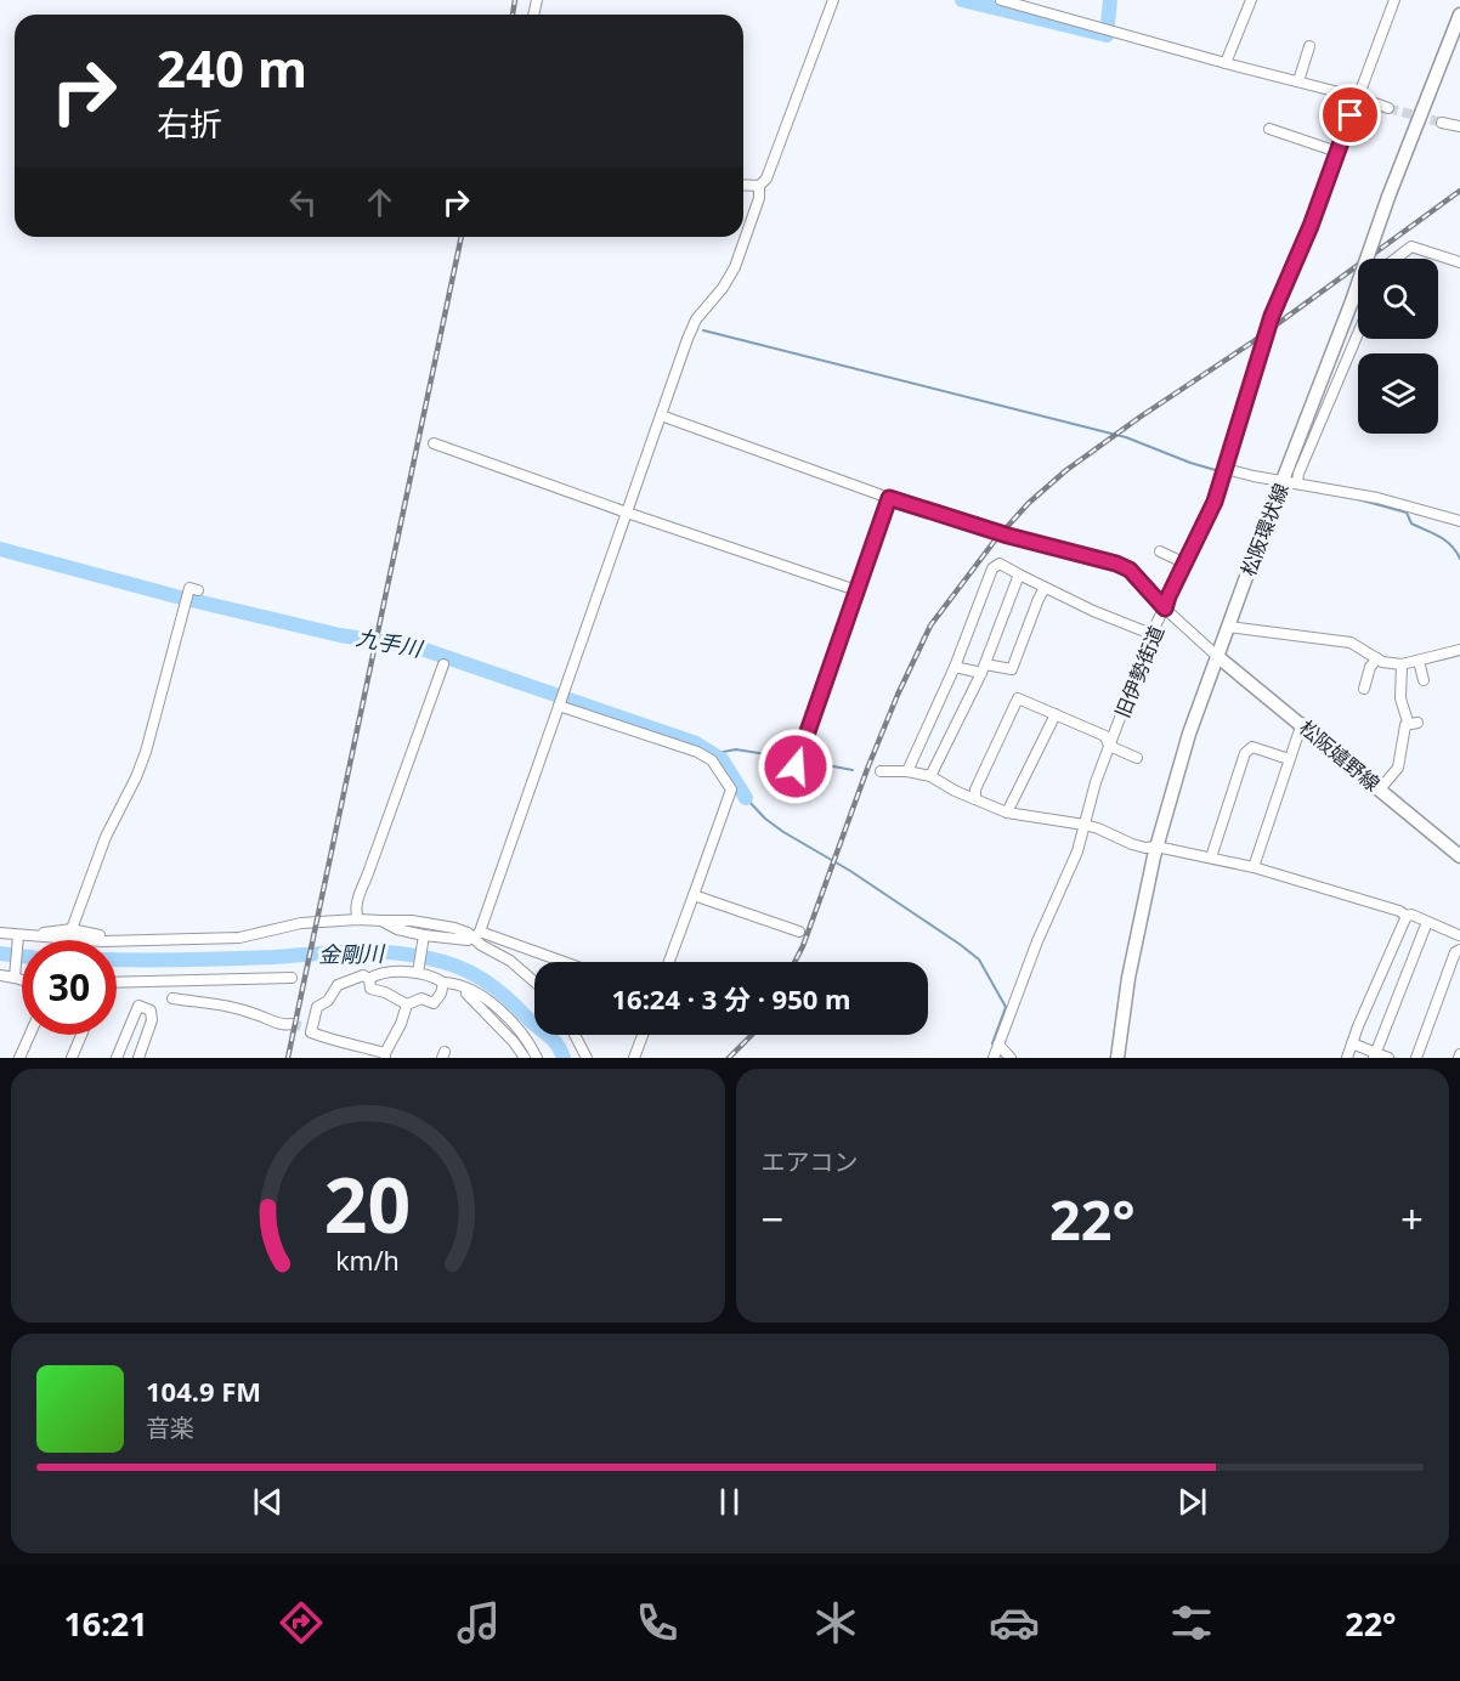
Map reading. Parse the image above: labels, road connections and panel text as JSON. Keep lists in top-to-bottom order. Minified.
{"streets":{"main road":["松阪環状線","松阪嬉野線"],"street":["旧伊勢街道"]},"crossings":[["松阪環状線","松阪嬉野線"]],"water":["九手川","金剛川"],"page":{"turn":["240 m","右折"],"limit":"30","trip":"16:24 · 3 分 · 950 m","tile":"エアコン","heat":["−","22°","+"],"song":["104.9 FM","音楽"],"tabs":["16:21","22°"],"gauge":["20","km/h"]}}
